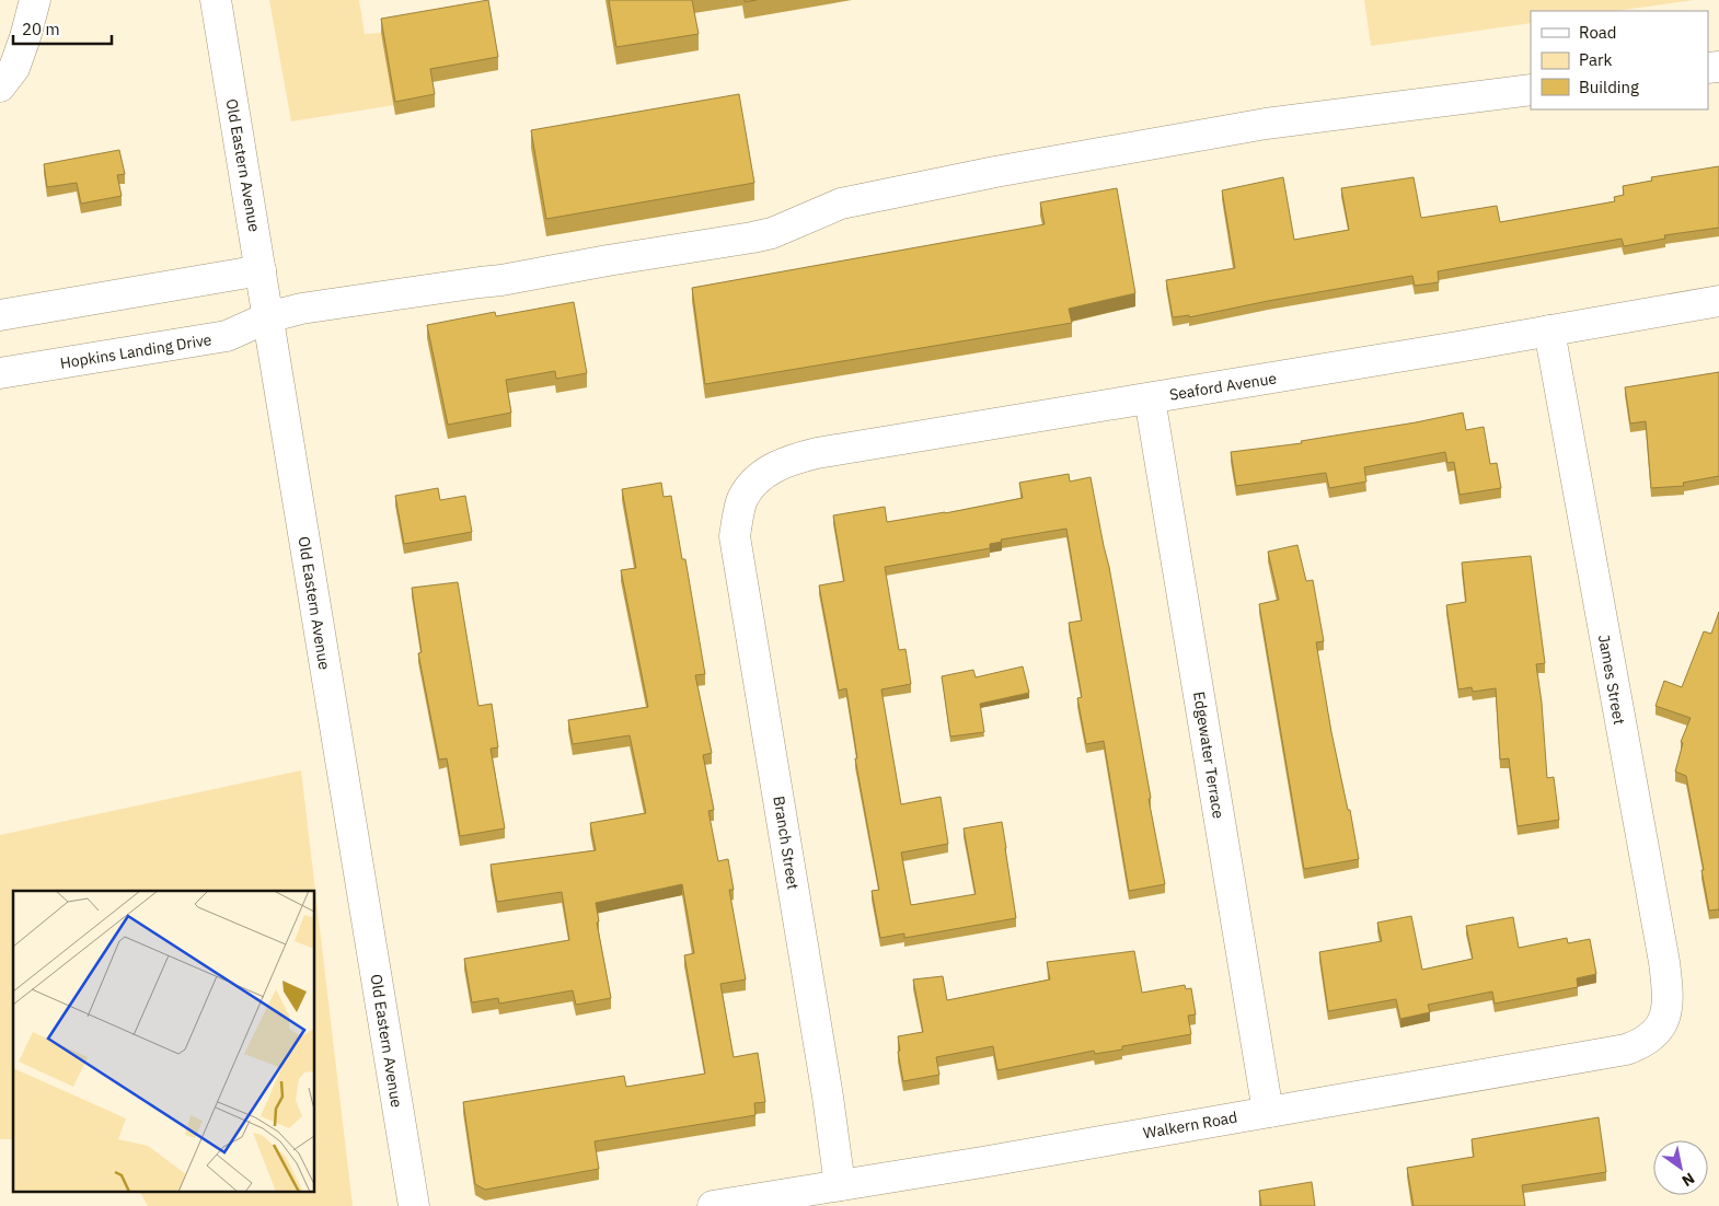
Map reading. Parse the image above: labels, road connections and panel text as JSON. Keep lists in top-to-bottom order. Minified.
{"streets":{"street":["Old Eastern Avenue","Hopkins Landing Drive","Seaford Avenue","James Street","Edgewater Terrace","Branch Street","Walkern Road"]},"crossings":[["Old Eastern Avenue","Hopkins Landing Drive"],["Seaford Avenue","James Street"],["Seaford Avenue","Edgewater Terrace"],["Seaford Avenue","Branch Street"],["James Street","Walkern Road"],["Edgewater Terrace","Walkern Road"],["Branch Street","Walkern Road"]],"legend":["Road","Park","Building"],"scale_bar":"20 m","north":"bottom right"}
